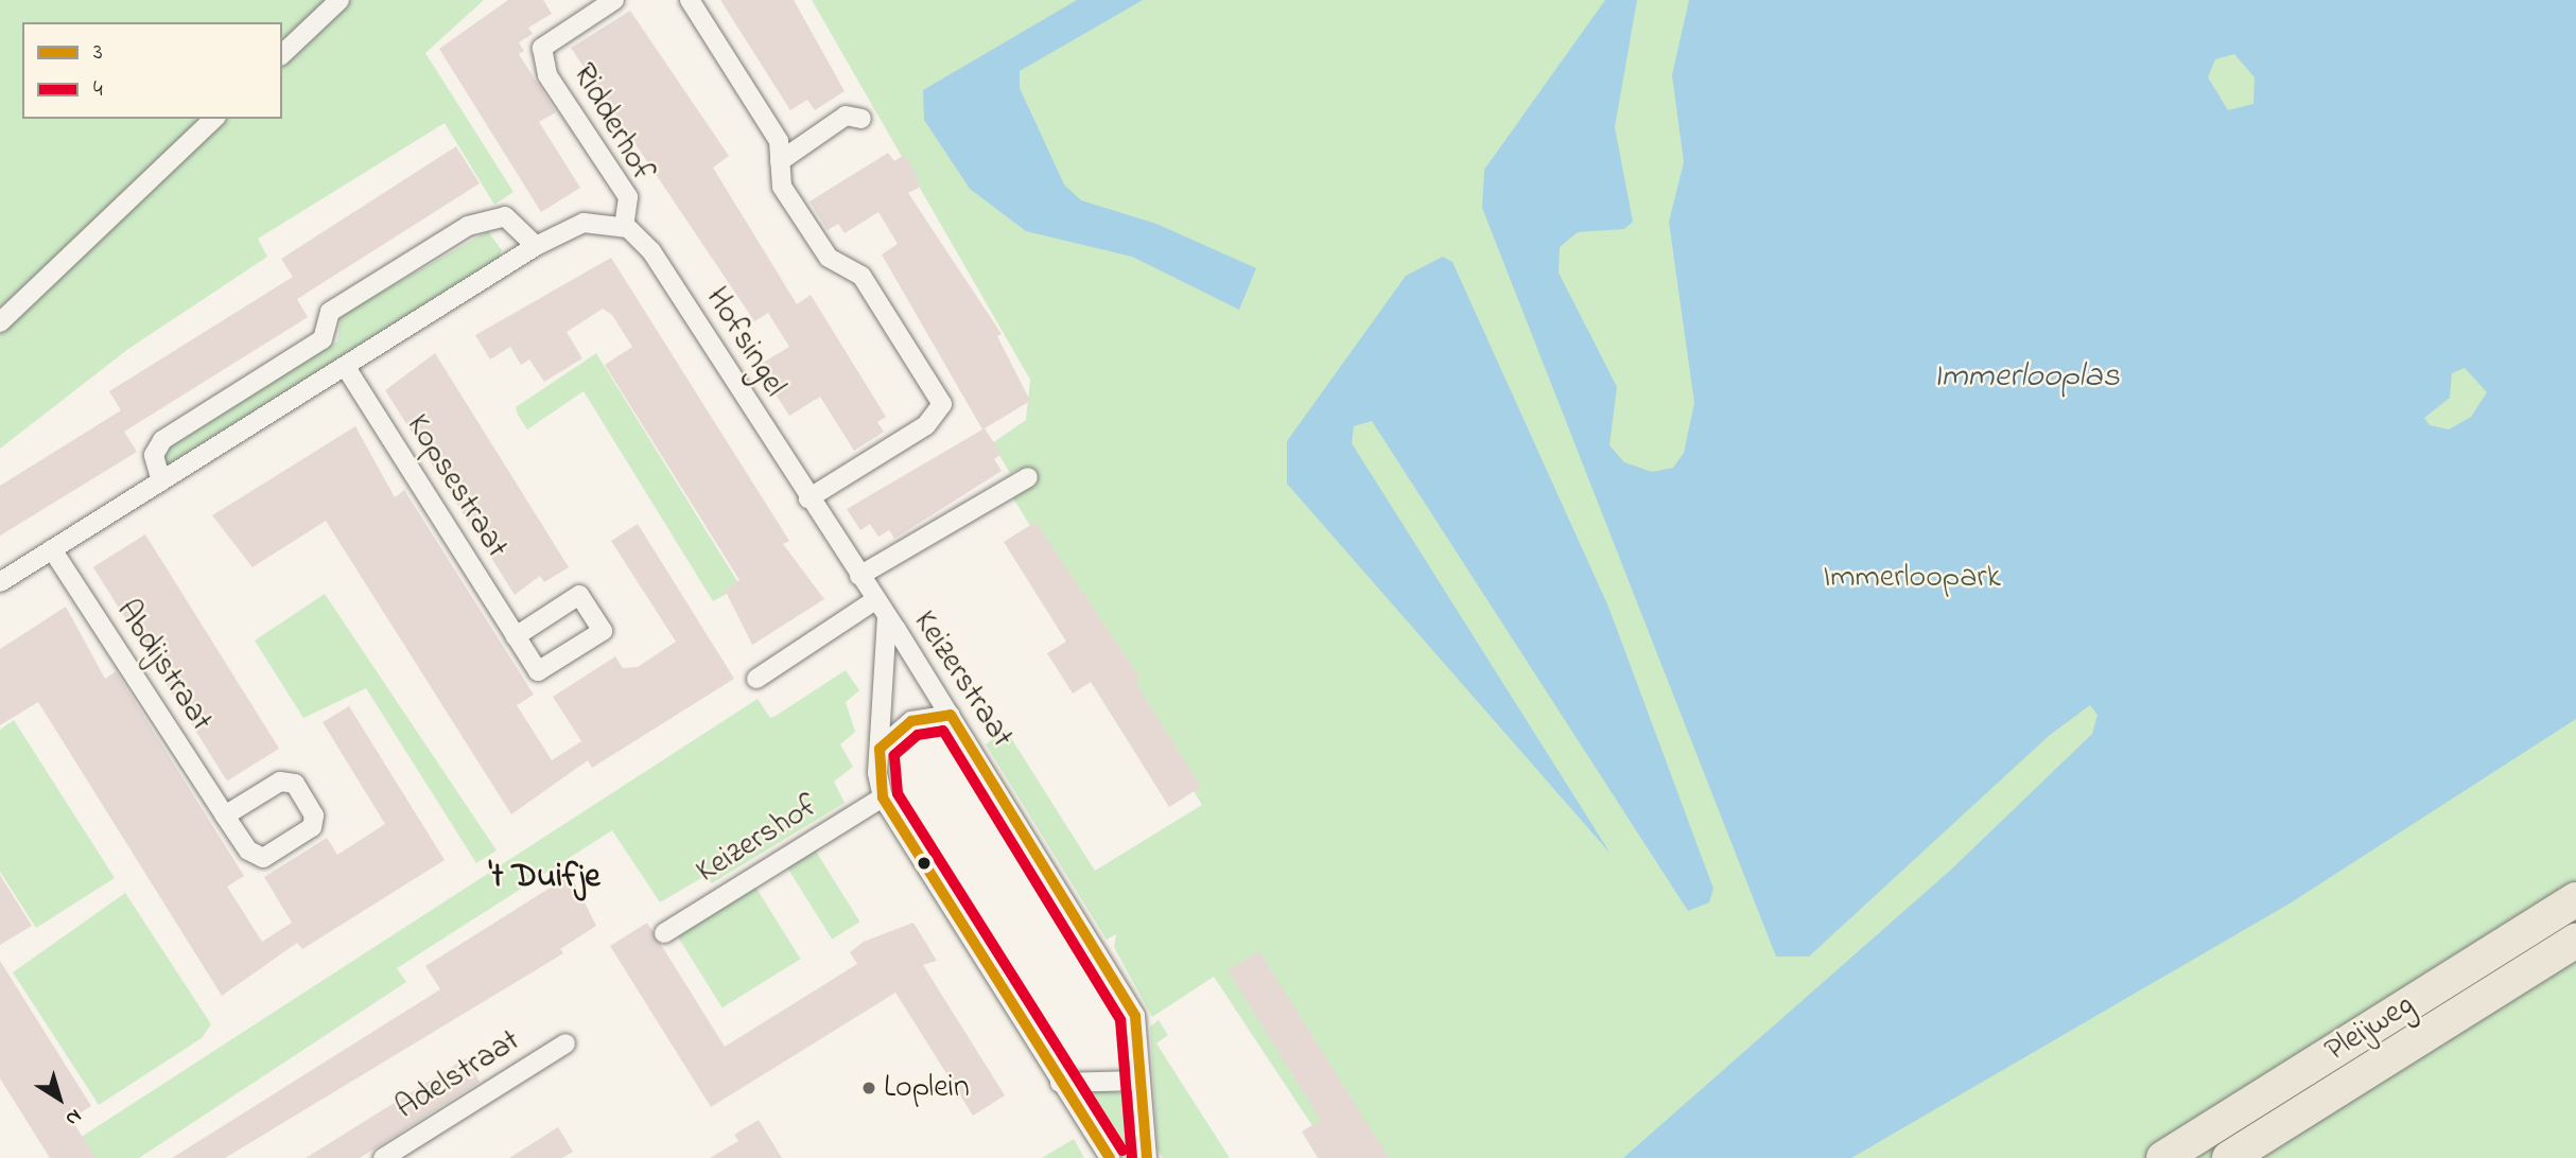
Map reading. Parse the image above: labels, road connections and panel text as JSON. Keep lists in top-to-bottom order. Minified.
{"streets":{"highway":["Pleijweg"],"street":["Ridderhof","Hofsingel","Kopsestraat","Abdijstraat","Keizerstraat","Keizershof","Adelstraat"]},"crossings":[["Ridderhof","Hofsingel"],["Hofsingel","Keizerstraat"],["Keizerstraat","Keizershof"]],"districts":["'t Duifje"],"water":["Immerlooplas"],"parks":["Immerloopark"],"places":["Loplein"],"lines":["transit line 3","transit line 4"],"legend":["3","4"],"north":"bottom right"}
